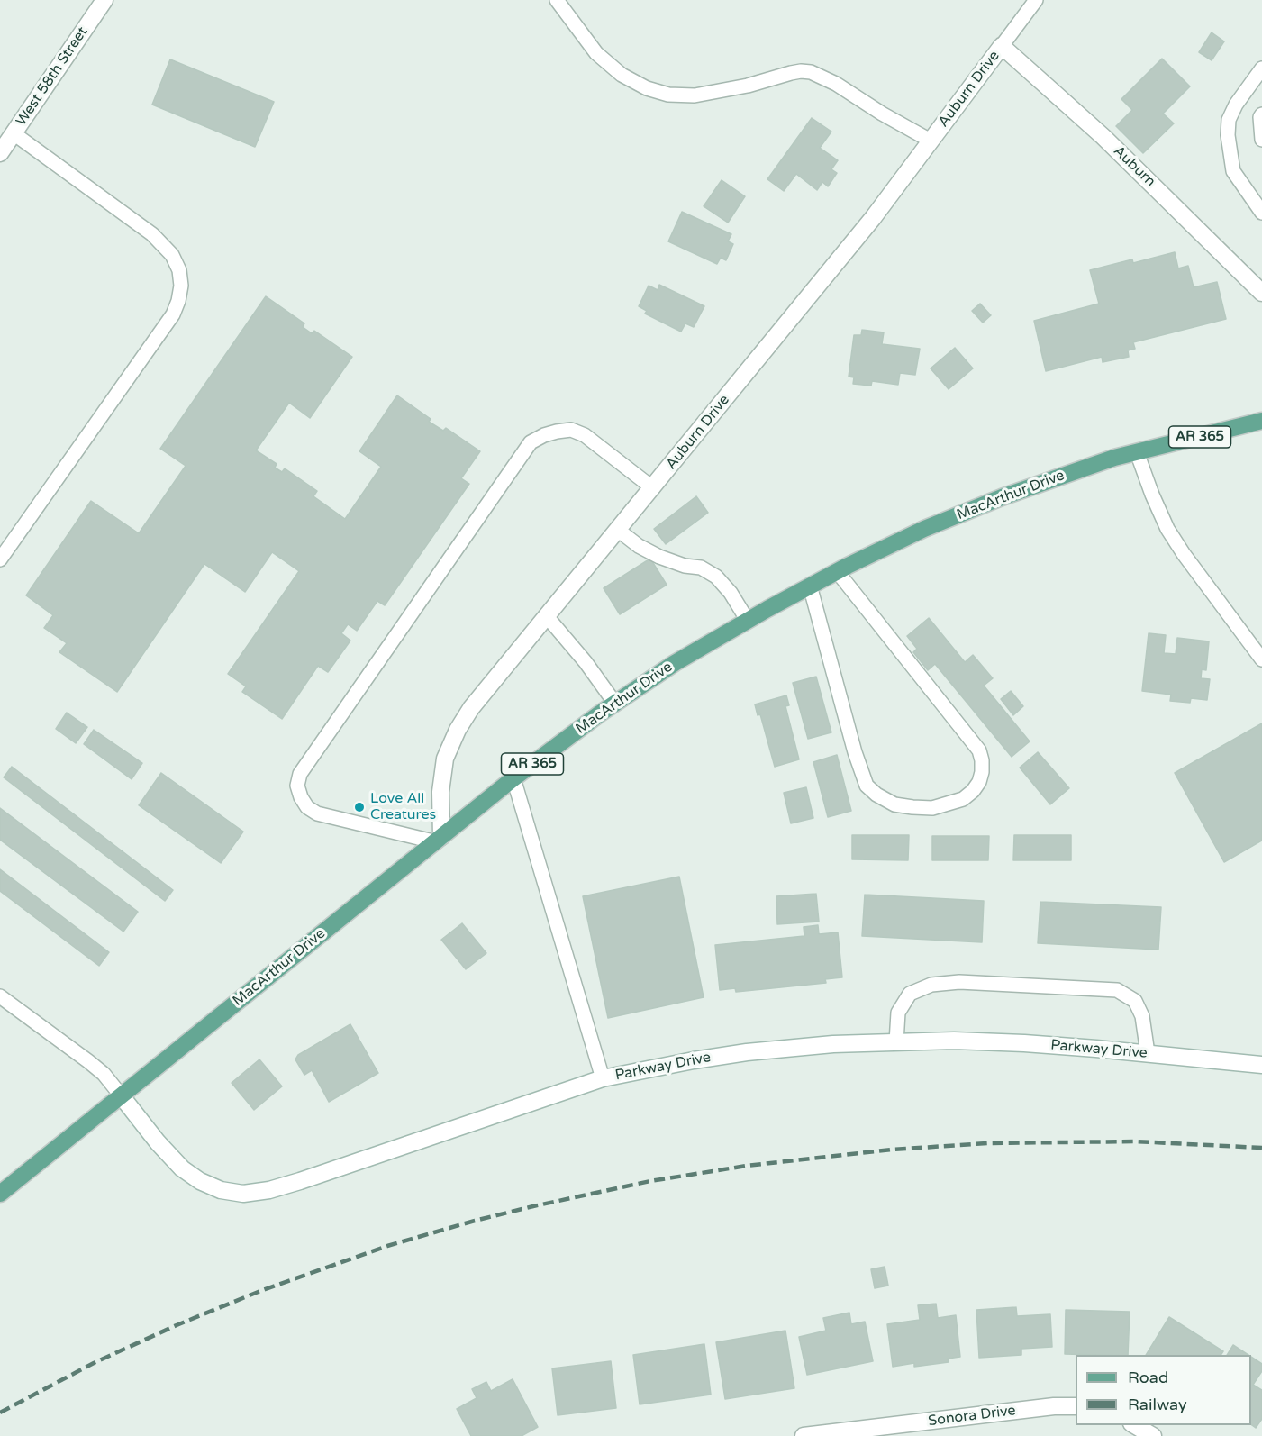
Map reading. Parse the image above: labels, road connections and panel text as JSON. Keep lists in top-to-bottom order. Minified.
{"streets":{"main road":["AR 365","MacArthur Drive"],"street":["West 58th Street","Auburn Drive","Auburn","Parkway Drive","Sonora Drive"]},"crossings":[["Auburn Drive","Auburn"],["Auburn Drive","MacArthur Drive"],["MacArthur Drive","Parkway Drive"]],"places":["Love All Creatures"],"legend":["Road","Railway"]}
